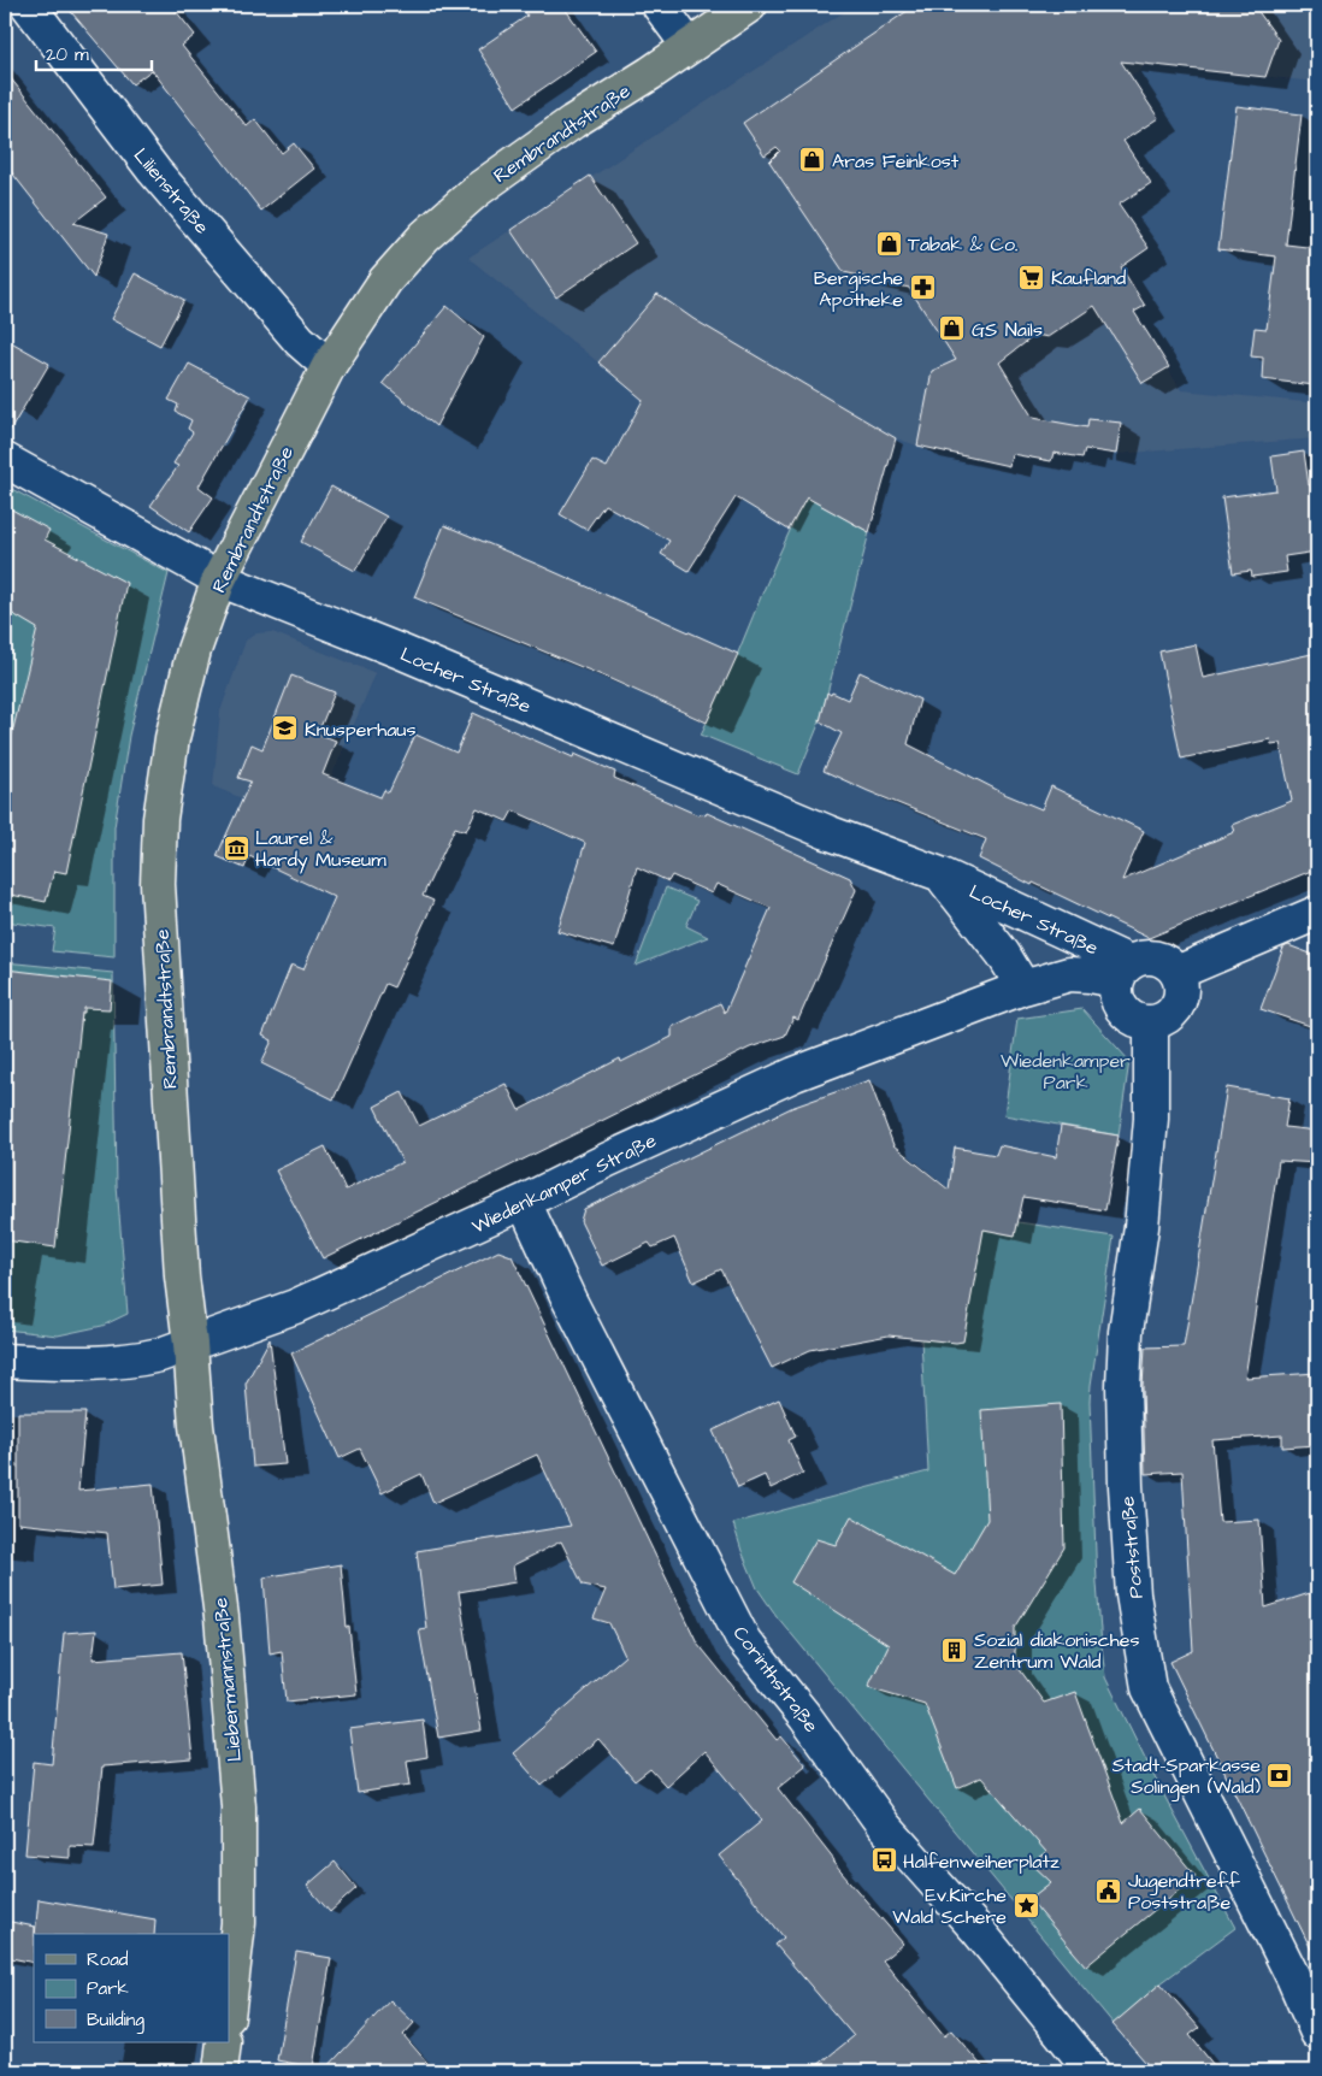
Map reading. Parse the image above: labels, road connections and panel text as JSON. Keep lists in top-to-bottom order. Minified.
{"streets":{"main road":["Rembrandtstraße","Liebermannstraße"],"street":["Lilienstraße","Locher Straße","Wiedenkamper Straße","Poststraße","Corinthstraße"]},"crossings":[["Rembrandtstraße","Lilienstraße"],["Rembrandtstraße","Locher Straße"],["Rembrandtstraße","Wiedenkamper Straße"],["Rembrandtstraße","Liebermannstraße"],["Locher Straße","Wiedenkamper Straße"],["Locher Straße","Poststraße"],["Wiedenkamper Straße","Poststraße"],["Wiedenkamper Straße","Corinthstraße"],["Wiedenkamper Straße","Liebermannstraße"]],"parks":["Wiedenkamper Park"],"places":{"shop":["Aras Feinkost","Tabak & Co.","GS Nails"],"supermarket":["Kaufland"],"pharmacy":["Bergische Apotheke"],"school or university":["Knusperhaus"],"museum":["Laurel & Hardy Museum"],"building":["Sozial diakonisches Zentrum Wald"],"bank":["Stadt-Sparkasse Solingen (Wald)"],"bus stop":["Halfenweiherplatz"],"public building":["Jugendtreff Poststraße"],"place":["Ev.Kirche Wald Schere"]},"legend":["Road","Park","Building"],"scale_bar":"20 m"}
